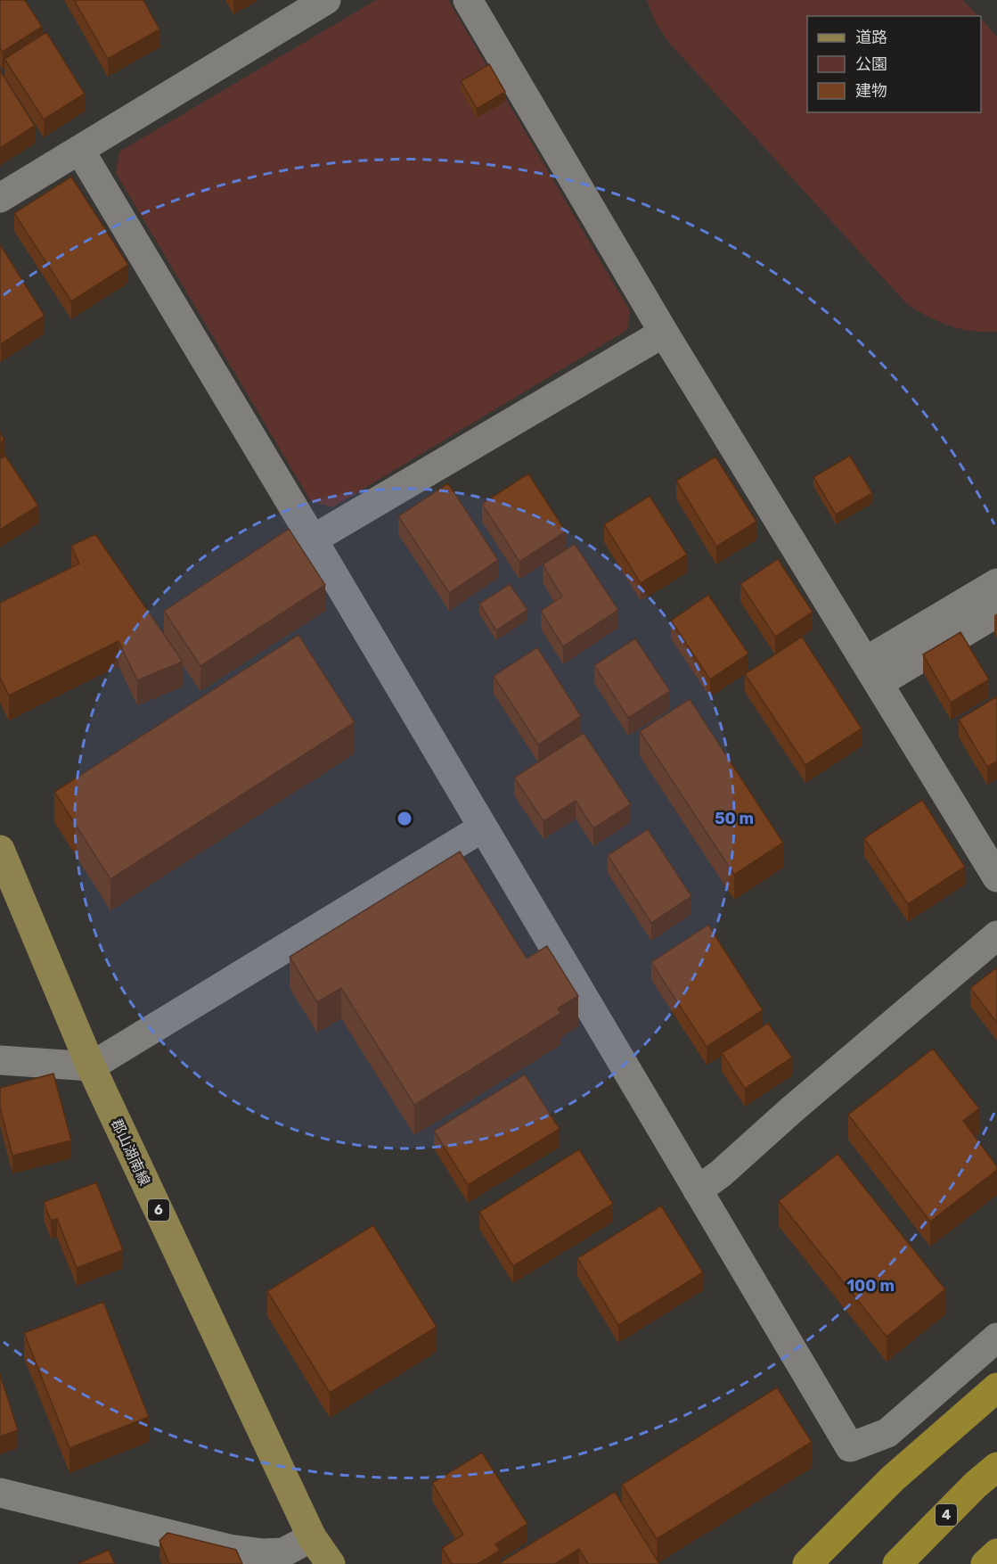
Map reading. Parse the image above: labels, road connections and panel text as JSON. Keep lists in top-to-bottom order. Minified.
{"streets":{"highway":["4"],"main road":["郡山湖南線","6"]},"legend":["道路","公園","建物"],"rings":["50 m","100 m"]}
